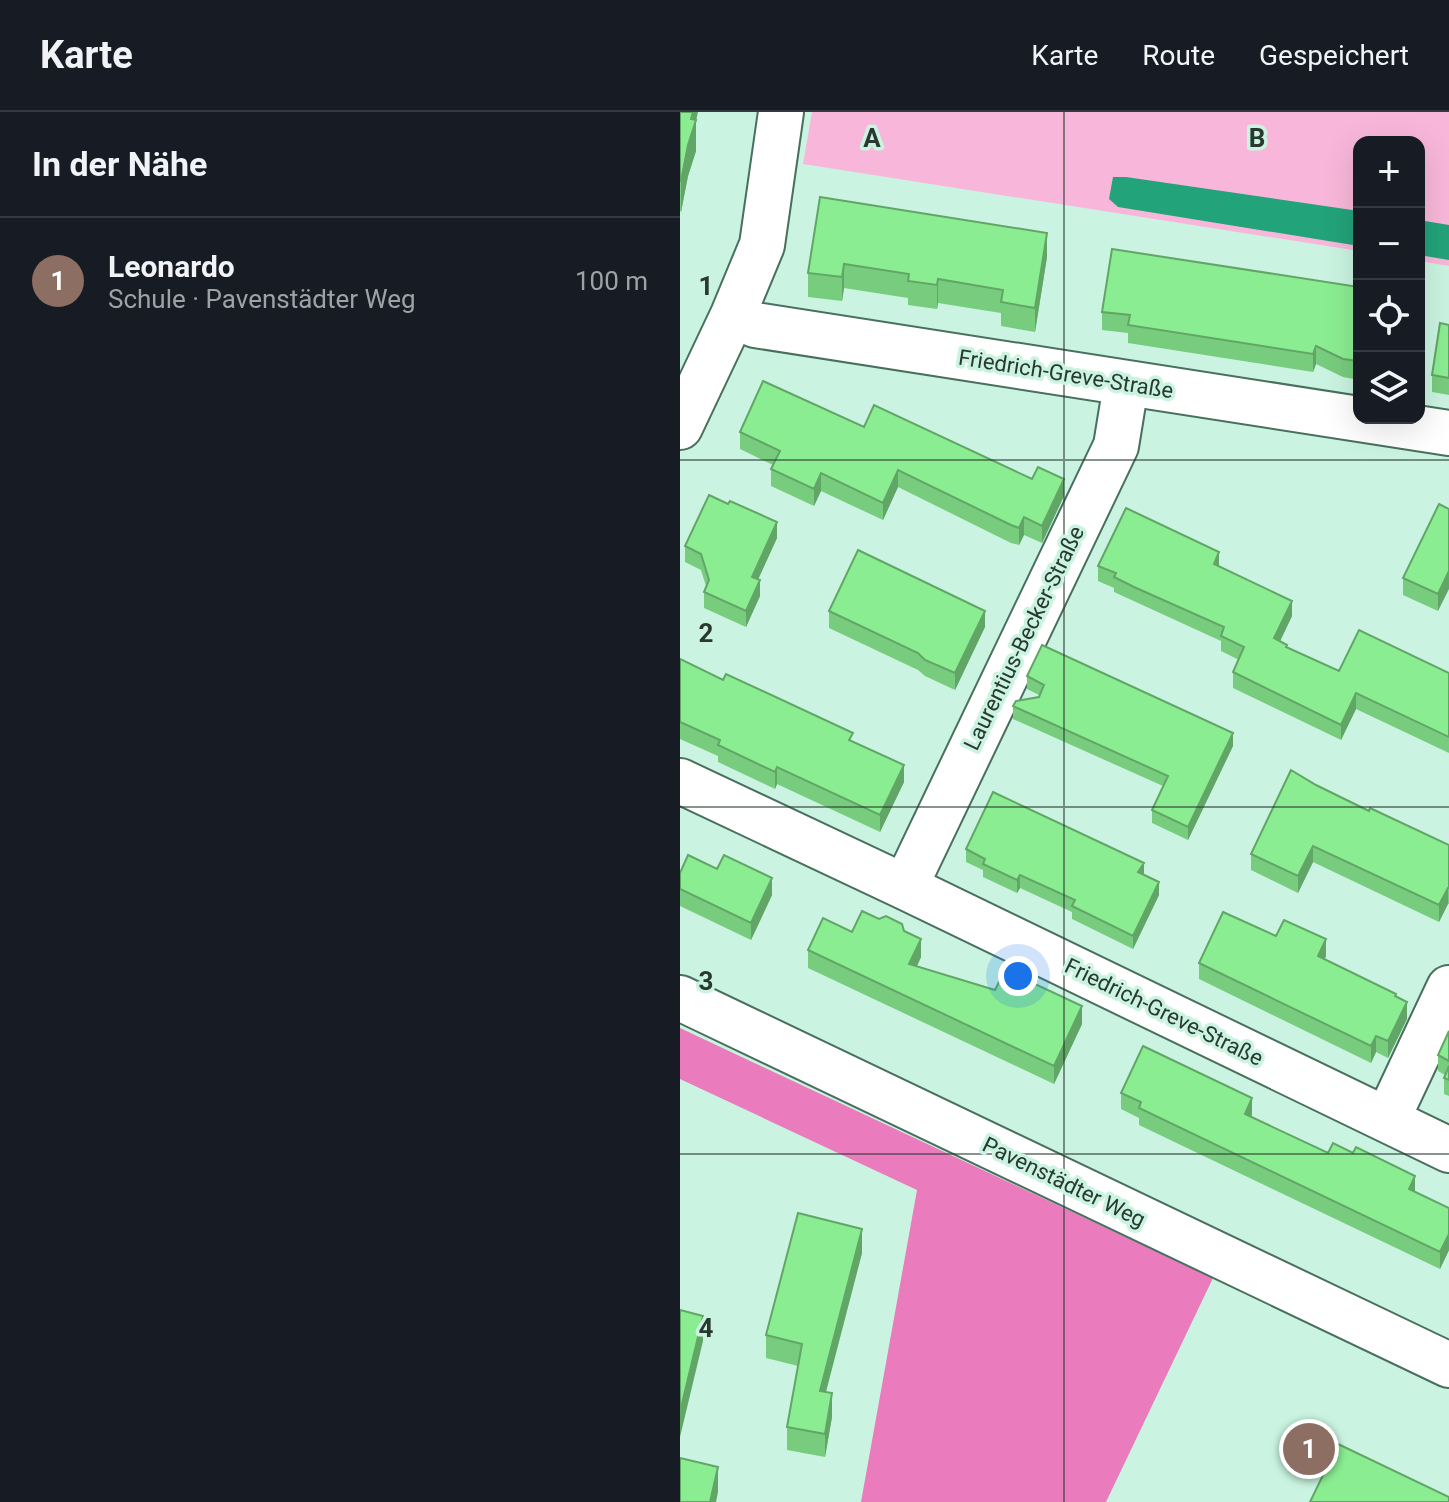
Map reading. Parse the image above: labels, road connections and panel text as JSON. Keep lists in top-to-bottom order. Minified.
{"streets":{"street":["Friedrich-Greve-Straße","Laurentius-Becker-Straße","Pavenstädter Weg"]},"crossings":[["Friedrich-Greve-Straße","Laurentius-Becker-Straße"]],"page":{"header":"Karte","nav":["Karte","Route","Gespeichert"],"heading":"In der Nähe","map_buttons":["+","−"],"list":[{"mark":"1","name":"Leonardo","note":"Schule · Pavenstädter Weg","value":"100 m"}],"pins":"1"},"grid":{"columns":["A","B"],"rows":["1","2","3","4"]}}
